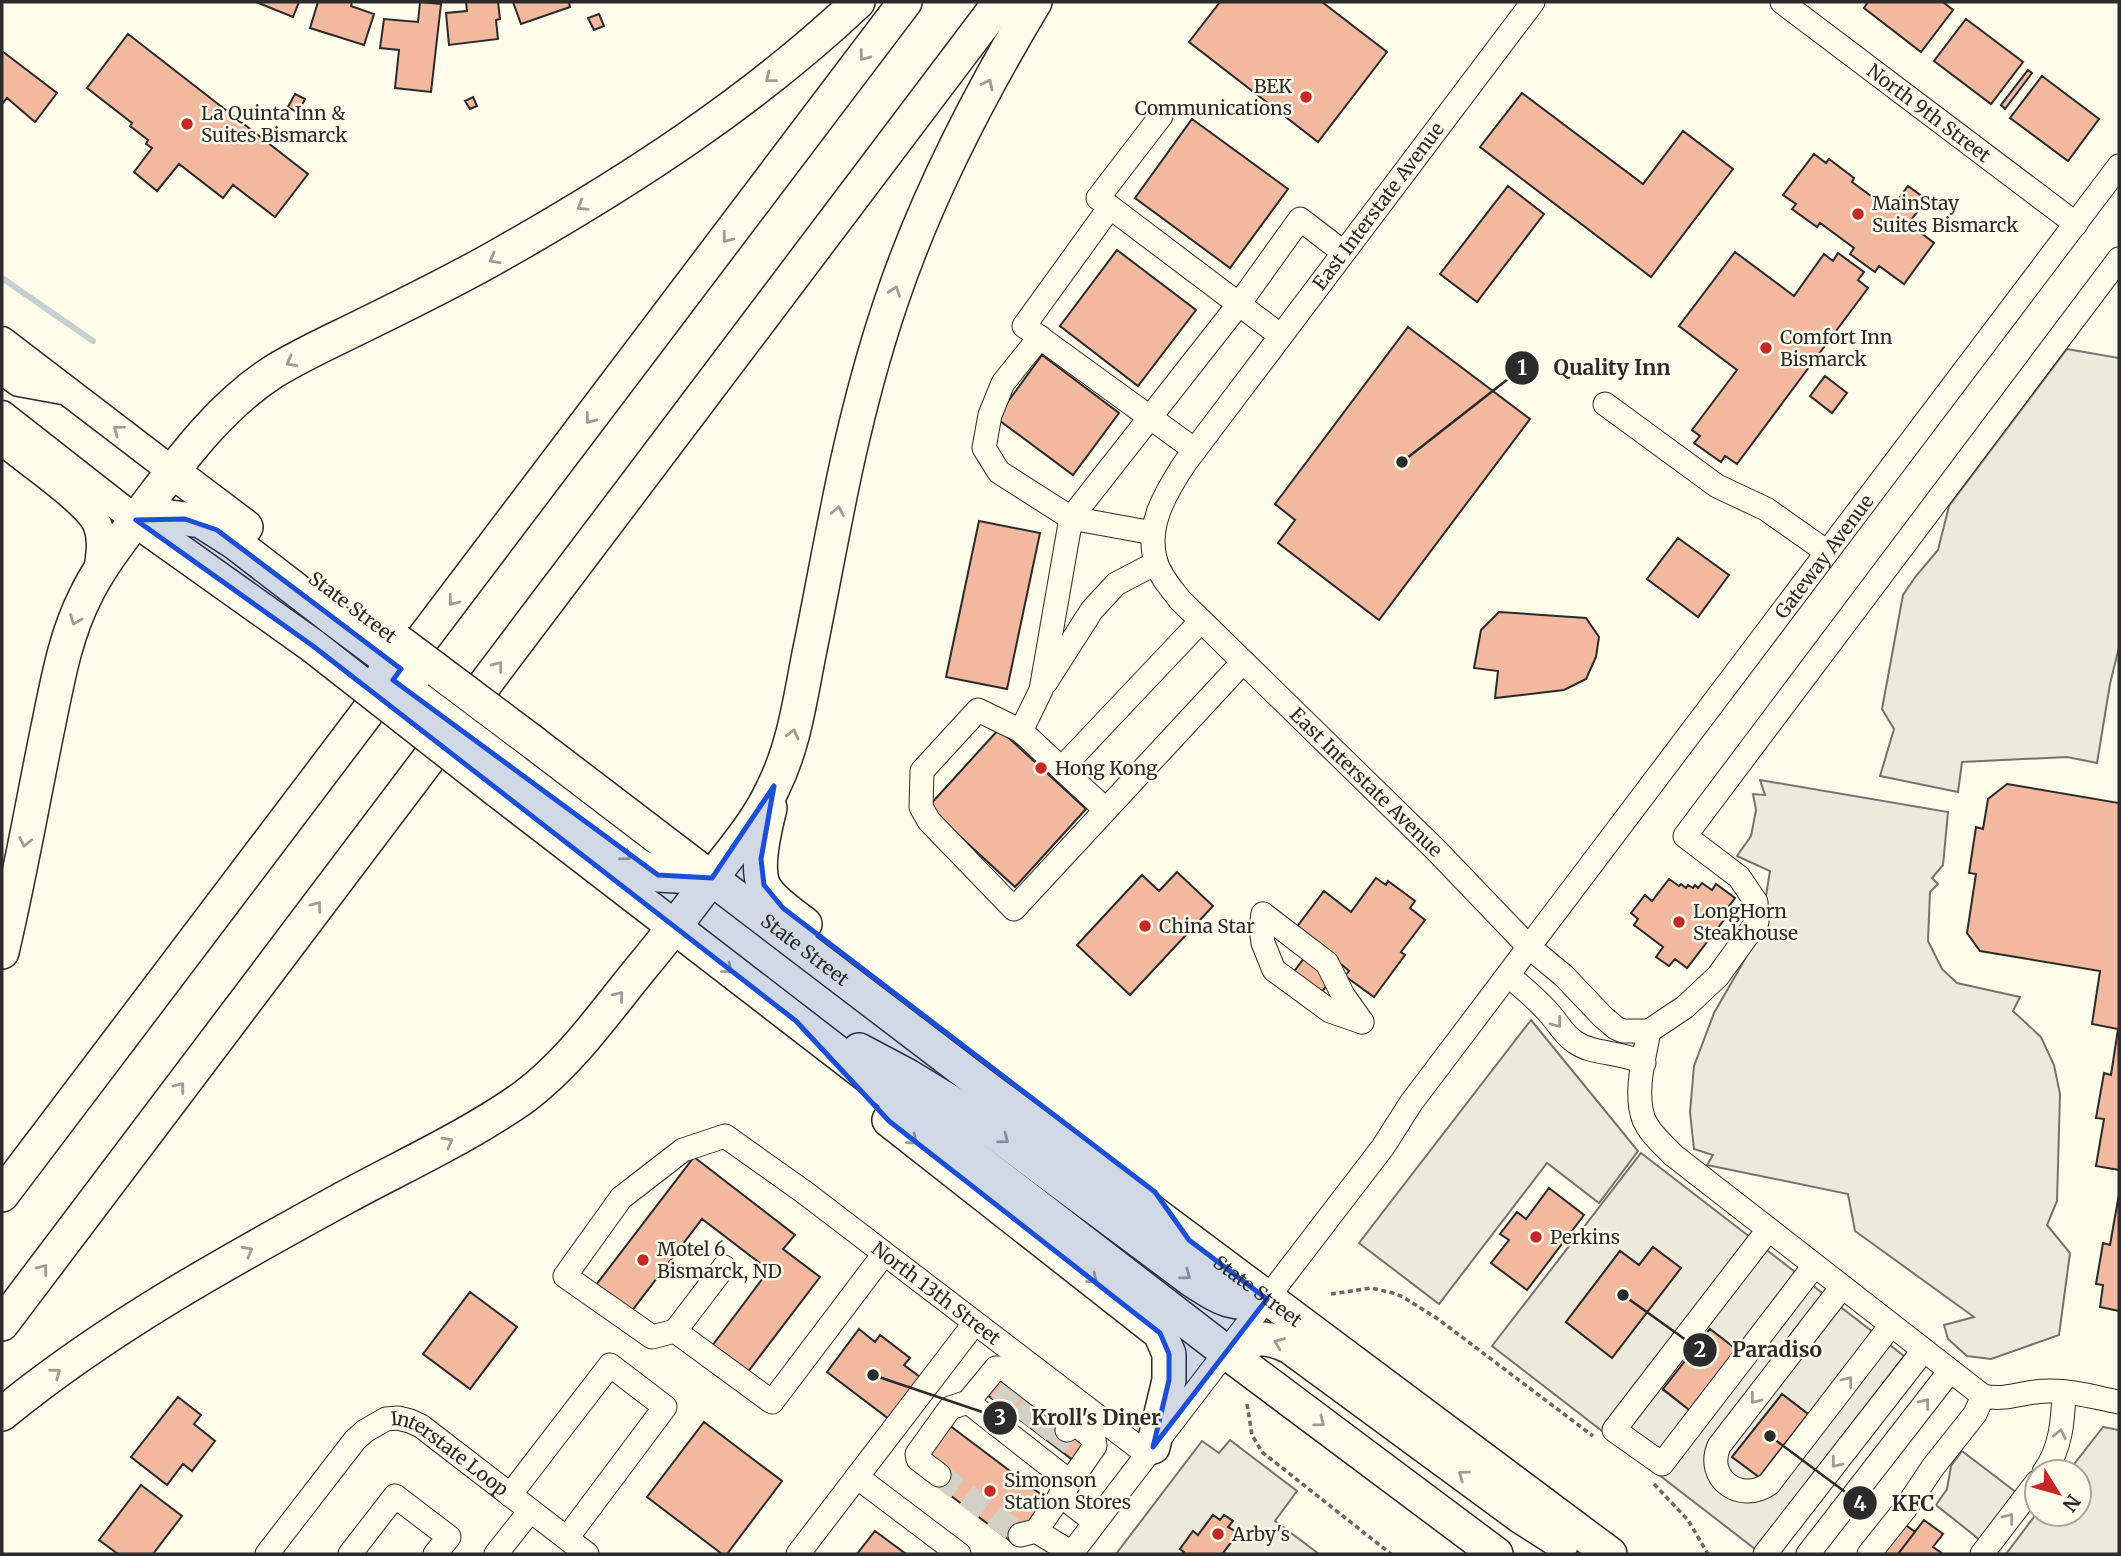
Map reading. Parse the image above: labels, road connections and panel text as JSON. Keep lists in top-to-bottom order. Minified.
{"streets":{"highway":["State Street"],"street":["North 9th Street","East Interstate Avenue","Gateway Avenue","North 13th Street","Interstate Loop"]},"crossings":[["North 9th Street","Gateway Avenue"],["East Interstate Avenue","Gateway Avenue"]],"places":["BEK Communications","La Quinta Inn & Suites Bismarck","MainStay Suites Bismarck","Comfort Inn Bismarck","Quality Inn","Hong Kong","LongHorn Steakhouse","China Star","Perkins","Motel 6 Bismarck, ND","Paradiso","Kroll's Diner","KFC","Simonson Station Stores","Arby's"],"north":"bottom right"}
